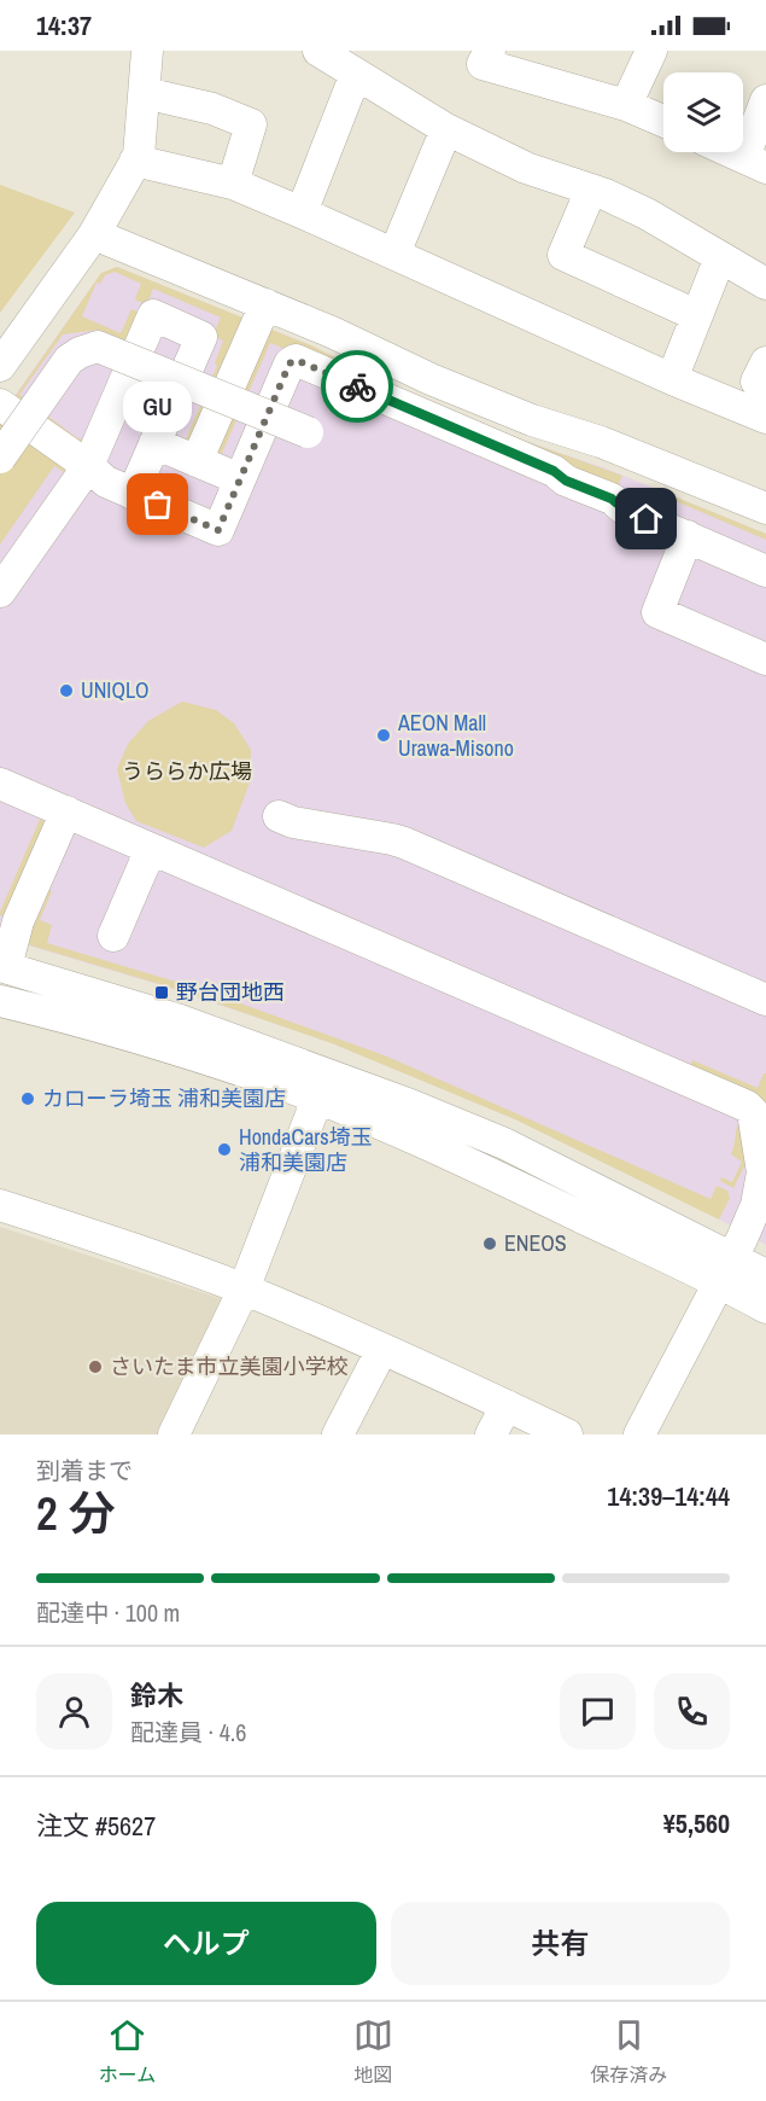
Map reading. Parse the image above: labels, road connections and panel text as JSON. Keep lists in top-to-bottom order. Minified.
{"parks":["うららか広場"],"places":{"other":["GU","UNIQLO","AEON Mall Urawa-Misono","カローラ埼玉 浦和美園店","HondaCars埼玉 浦和美園店","ENEOS","さいたま市立美園小学校"],"transit":["野台団地西"]},"page":{"status":"14:37","bubble":"GU","heading":["2 分","到着まで","14:39–14:44"],"panel":["鈴木","配達員 · 4.6","注文 #5627","¥5,560"],"bar":"配達中 · 100 m","buttons":["ヘルプ","共有"],"tabs":["ホーム","地図","保存済み"]}}
